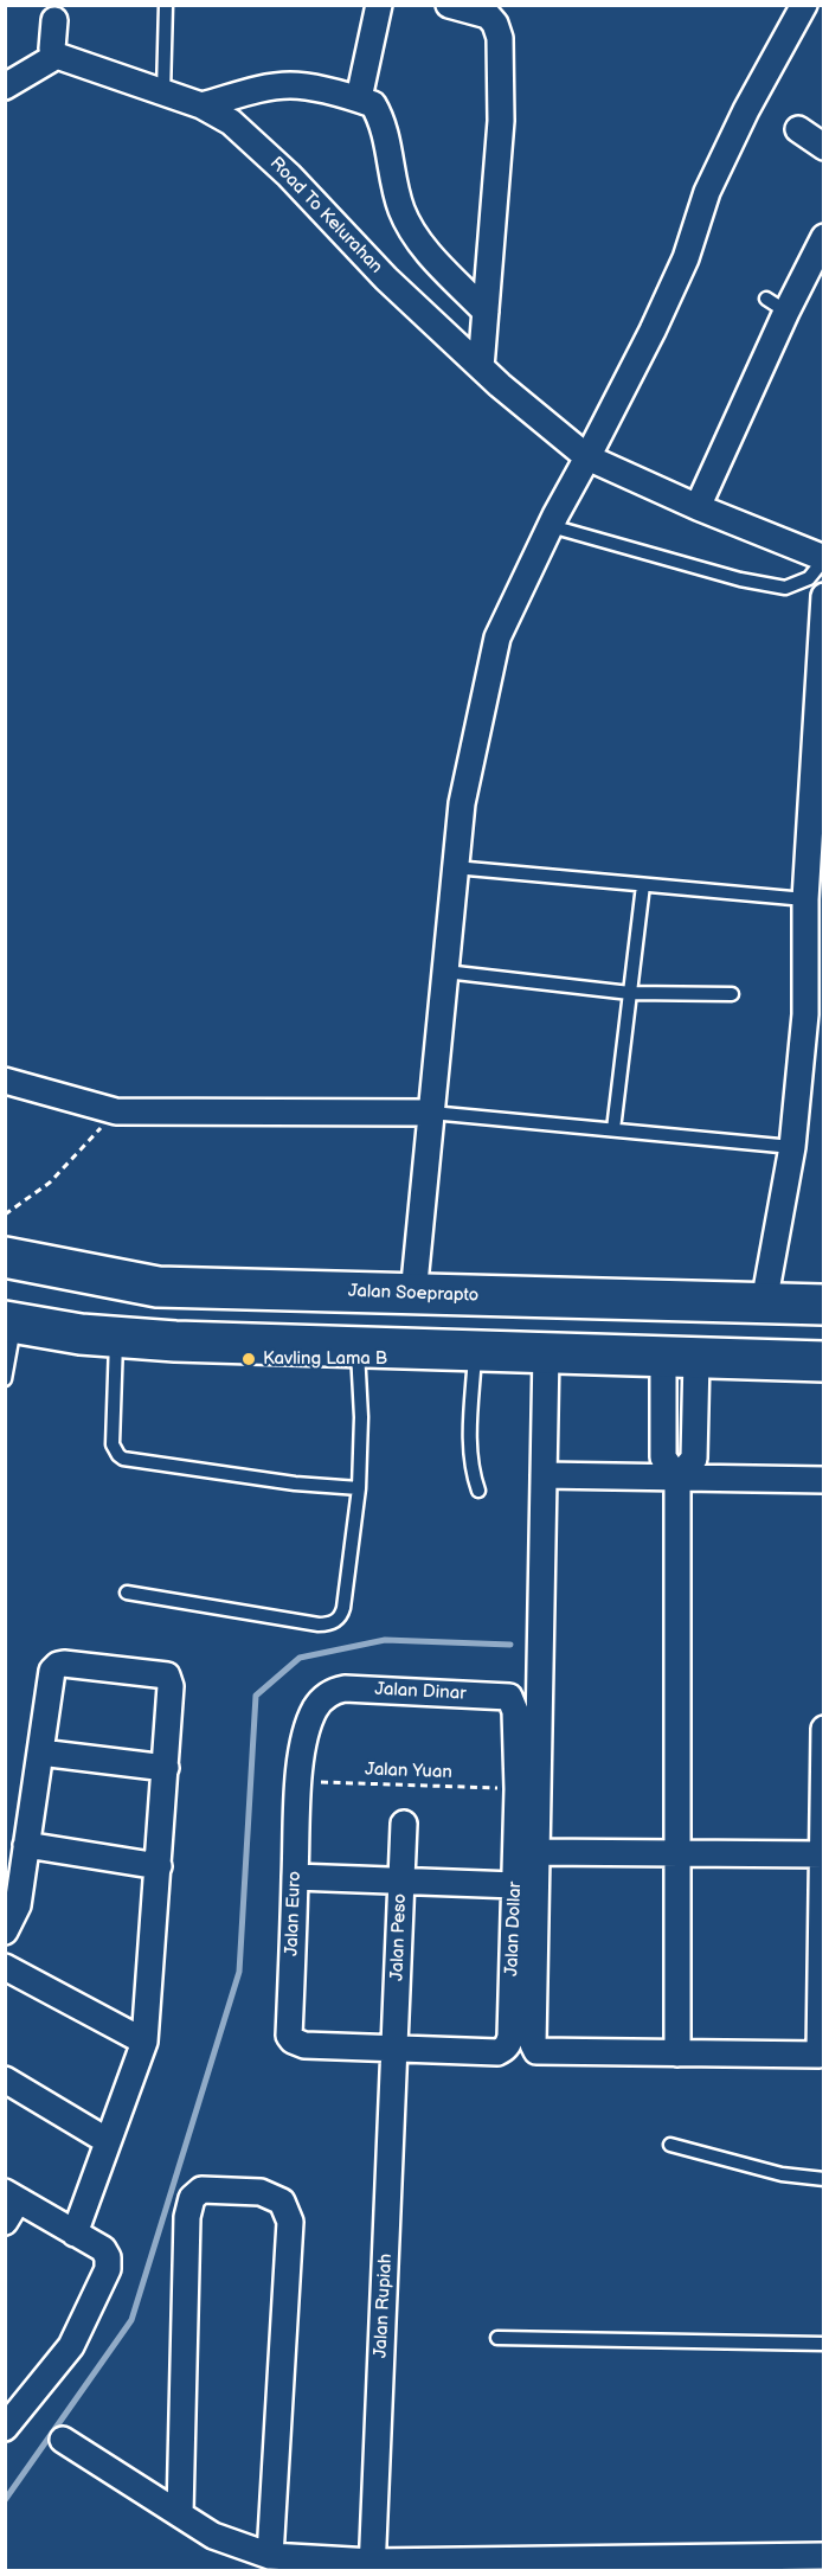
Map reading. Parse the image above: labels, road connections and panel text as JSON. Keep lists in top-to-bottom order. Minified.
{"streets":{"highway":["Jalan Soeprapto"],"street":["Road To Kelurahan","Jalan Dinar","Jalan Euro","Jalan Dollar","Jalan Peso","Jalan Rupiah"],"path":["Jalan Yuan"]},"crossings":[["Jalan Dinar","Jalan Euro"],["Jalan Dinar","Jalan Dollar"],["Jalan Yuan","Jalan Euro"],["Jalan Yuan","Jalan Dollar"],["Jalan Euro","Jalan Dollar"],["Jalan Euro","Jalan Peso"],["Jalan Euro","Jalan Rupiah"],["Jalan Dollar","Jalan Peso"],["Jalan Dollar","Jalan Rupiah"],["Jalan Peso","Jalan Rupiah"]],"places":["Kavling Lama B"]}
